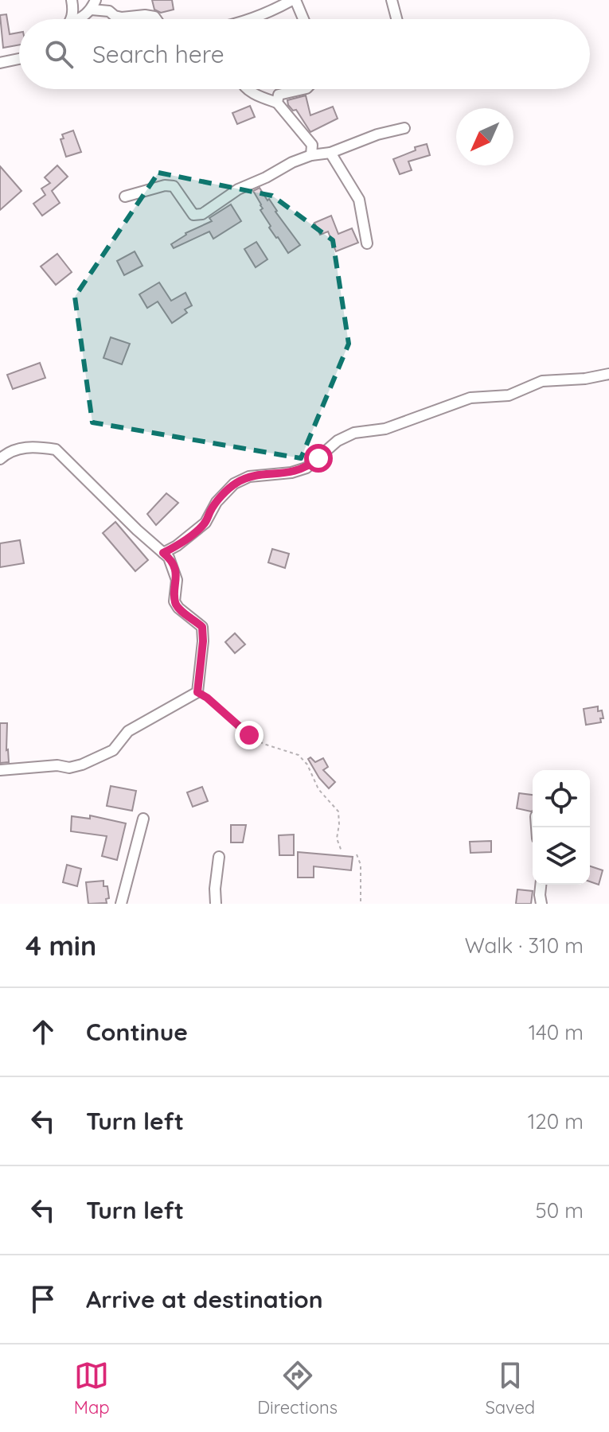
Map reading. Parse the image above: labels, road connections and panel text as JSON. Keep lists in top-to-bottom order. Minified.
{"north":"bottom left","page":{"search":"Search here","heading":["4 min","Walk · 310 m"],"list":[["Continue","140 m"],["Turn left","120 m"],["Turn left","50 m"],"Arrive at destination"],"nav":["Map","Directions","Saved"]}}
